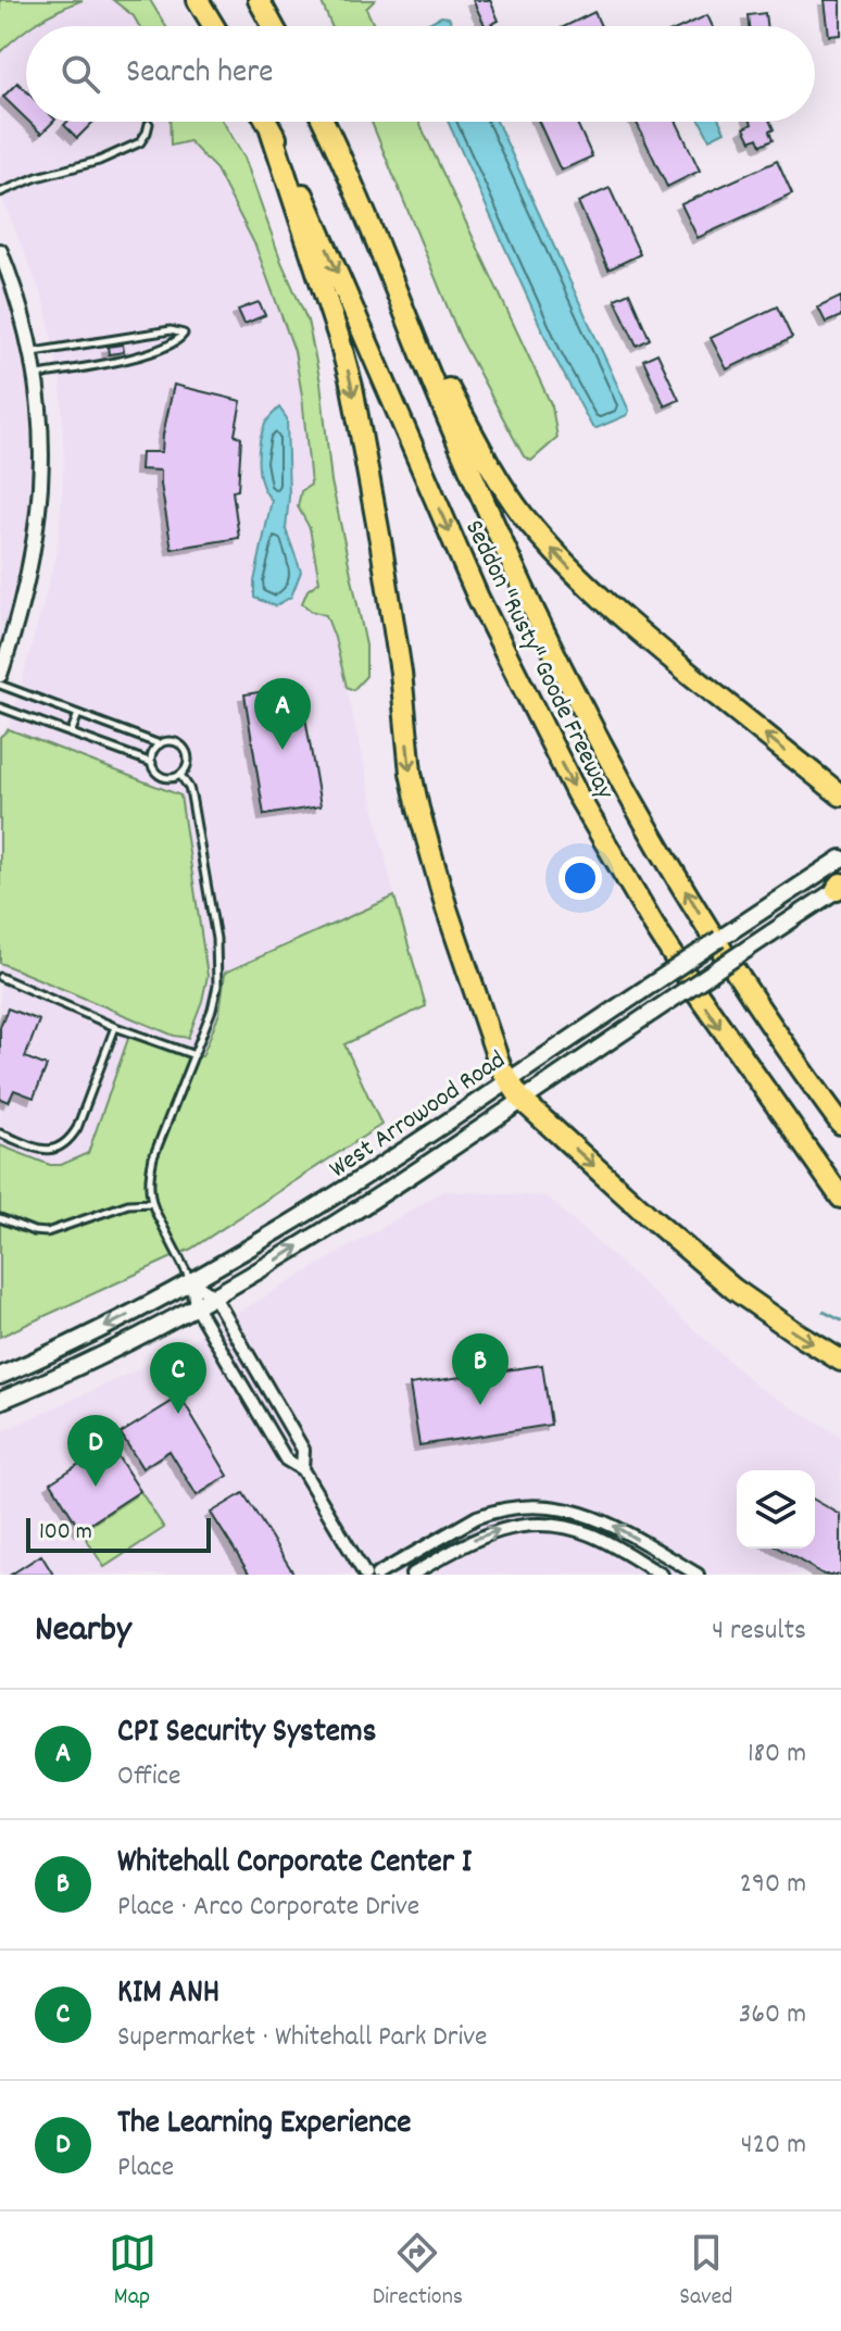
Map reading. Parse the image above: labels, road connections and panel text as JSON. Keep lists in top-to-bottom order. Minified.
{"streets":{"highway":["Seddon \"Rusty\" Goode Freeway"],"main road":["West Arrowood Road"]},"scale_bar":"100 m","page":{"search":"Search here","pins":["A","B","C","D"],"scale":"100 m","heading":["Nearby","4 results"],"list":[{"mark":"A","name":"CPI Security Systems","note":"Office","value":"180 m"},{"mark":"B","name":"Whitehall Corporate Center I","note":"Place · Arco Corporate Drive","value":"290 m"},{"mark":"C","name":"KIM ANH","note":"Supermarket · Whitehall Park Drive","value":"360 m"},{"mark":"D","name":"The Learning Experience","note":"Place","value":"420 m"}],"nav":["Map","Directions","Saved"]}}
